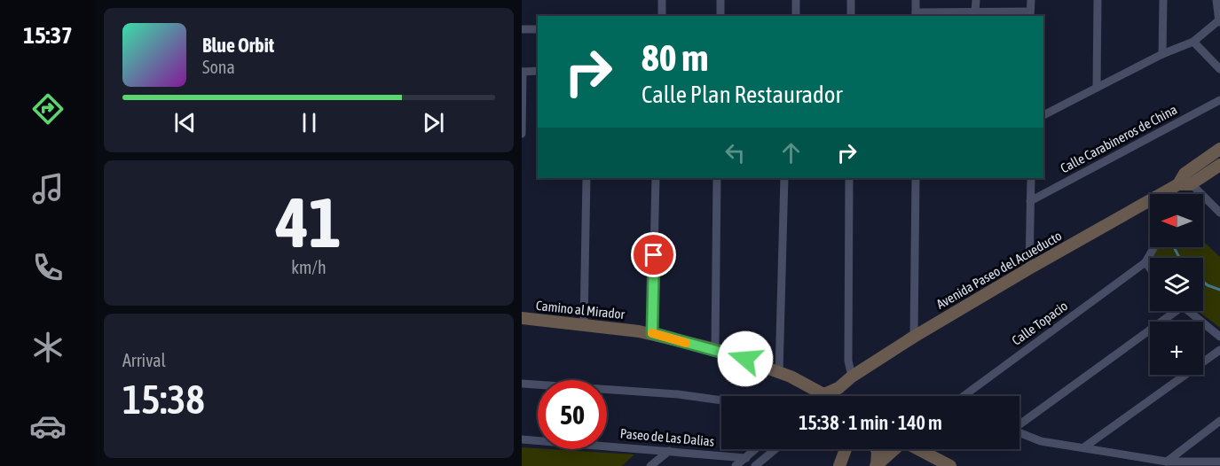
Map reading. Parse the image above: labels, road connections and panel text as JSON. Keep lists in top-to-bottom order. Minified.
{"streets":{"street":["Calle Carabineros de China","Avenida Paseo del Acueducto","Camino al Mirador","Calle Topacio","Paseo de Las Dalias"]},"north":"left","page":{"tabs":"15:37","turn":["80 m","Calle Plan Restaurador"],"song":["Blue Orbit","Sona"],"tile":[["41","km/h"],["Arrival","15:38"]],"map_buttons":"+","limit":"50","trip":"15:38 · 1 min · 140 m"}}
